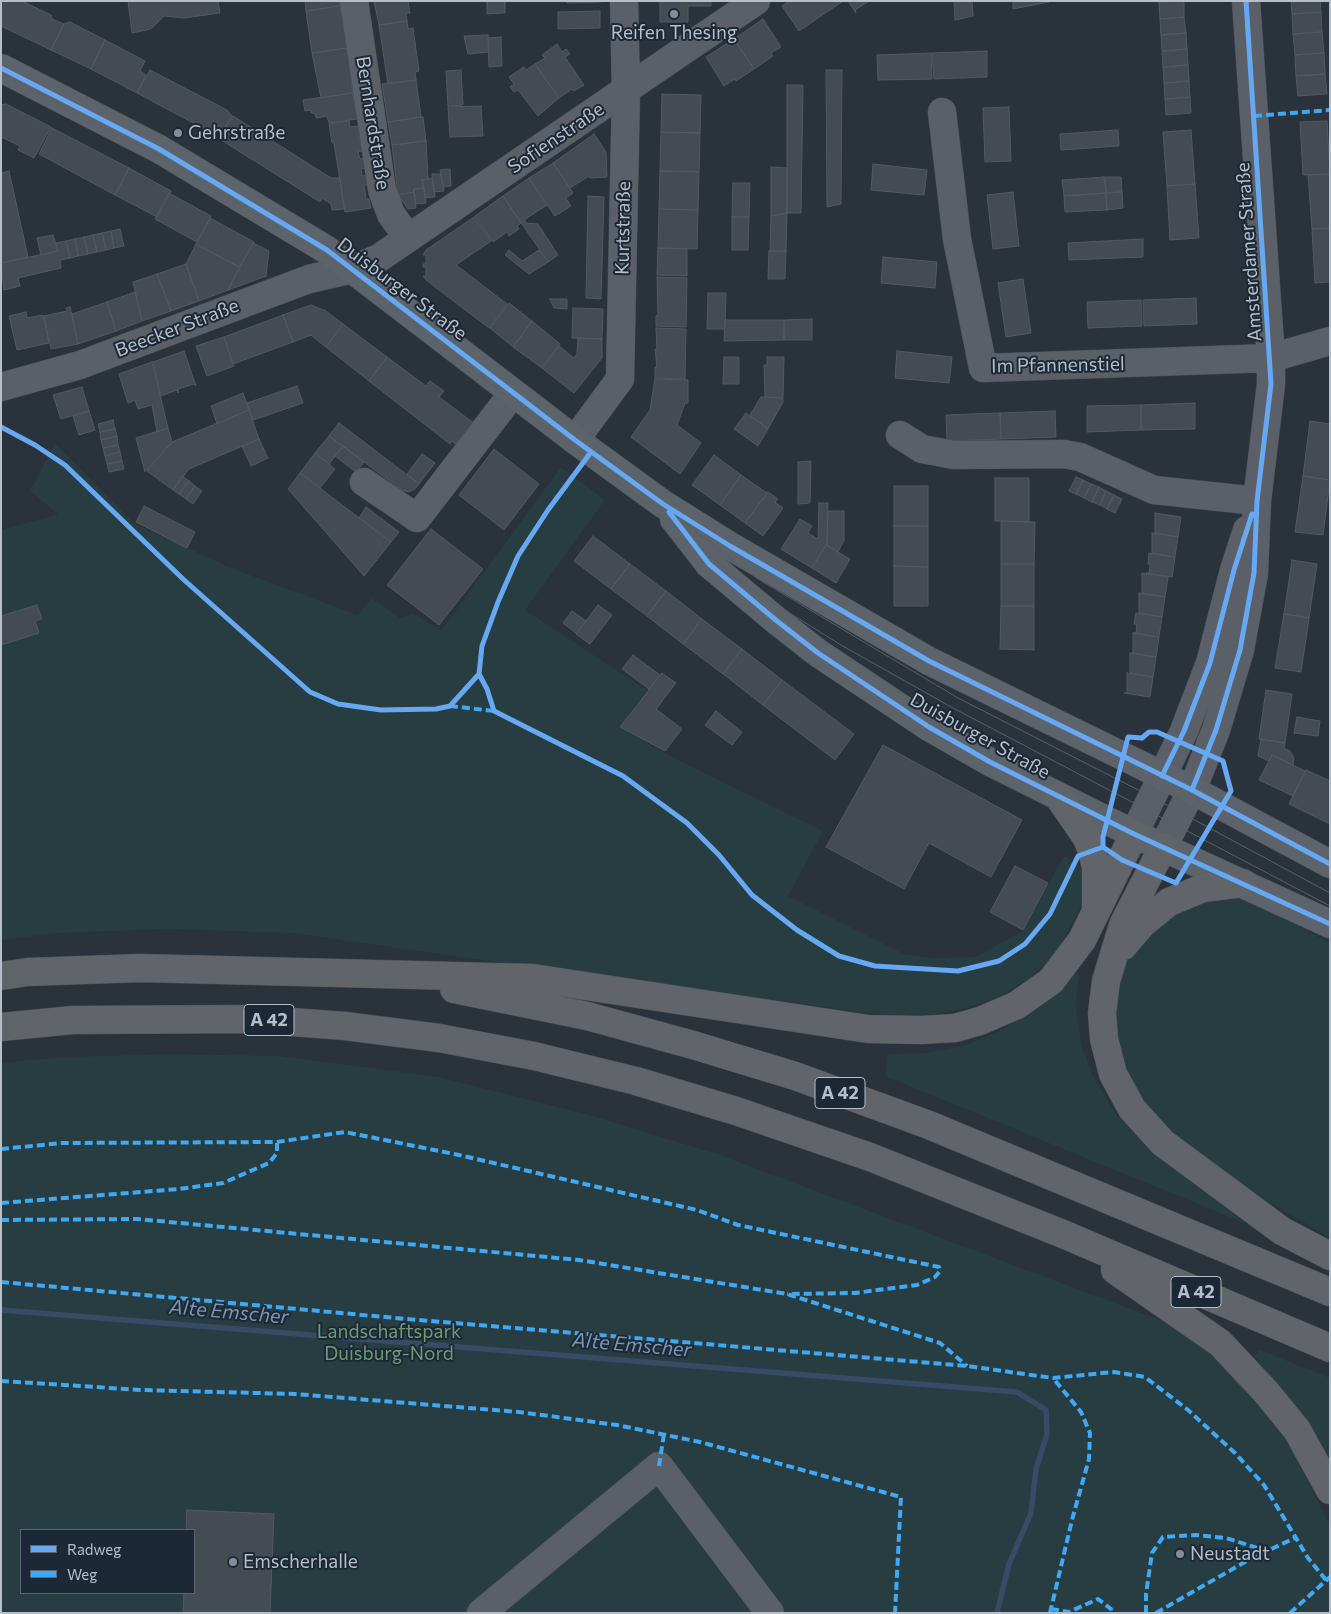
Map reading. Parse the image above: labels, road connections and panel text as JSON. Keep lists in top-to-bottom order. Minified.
{"streets":{"highway":["A 42"],"main road":["Duisburger Straße"],"street":["Bernhardstraße","Sofienstraße","Kurtstraße","Amsterdamer Straße","Beecker Straße","Im Pfannenstiel"]},"crossings":[["Bernhardstraße","Sofienstraße"],["Sofienstraße","Kurtstraße"],["Sofienstraße","Duisburger Straße"],["Sofienstraße","Beecker Straße"],["Kurtstraße","Duisburger Straße"],["Amsterdamer Straße","Duisburger Straße"],["Amsterdamer Straße","Im Pfannenstiel"],["Duisburger Straße","Beecker Straße"]],"water":["Alte Emscher"],"parks":["Landschaftspark Duisburg-Nord"],"places":["Reifen Thesing","Gehrstraße","Neustadt","Emscherhalle"],"legend":["Radweg","Weg"]}
